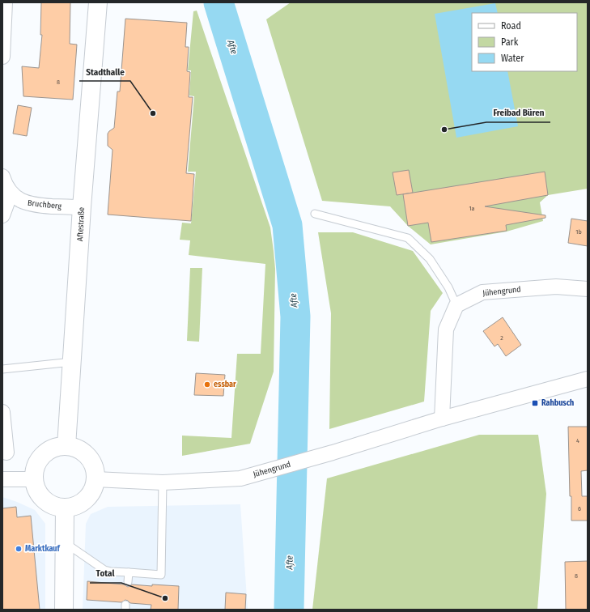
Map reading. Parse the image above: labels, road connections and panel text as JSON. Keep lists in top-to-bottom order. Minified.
{"streets":{"main road":["Aftestraße"],"street":["Bruchberg","Jühengrund"]},"crossings":[["Bruchberg","Aftestraße"],["Aftestraße","Jühengrund"]],"water":["Afte"],"places":{"other":["Stadthalle","Freibad Büren","essbar","Marktkauf","Total"],"transit":["Rahbusch"]},"house_numbers":["8","1a","1b","2","4","6","8"],"legend":["Road","Park","Water"]}
